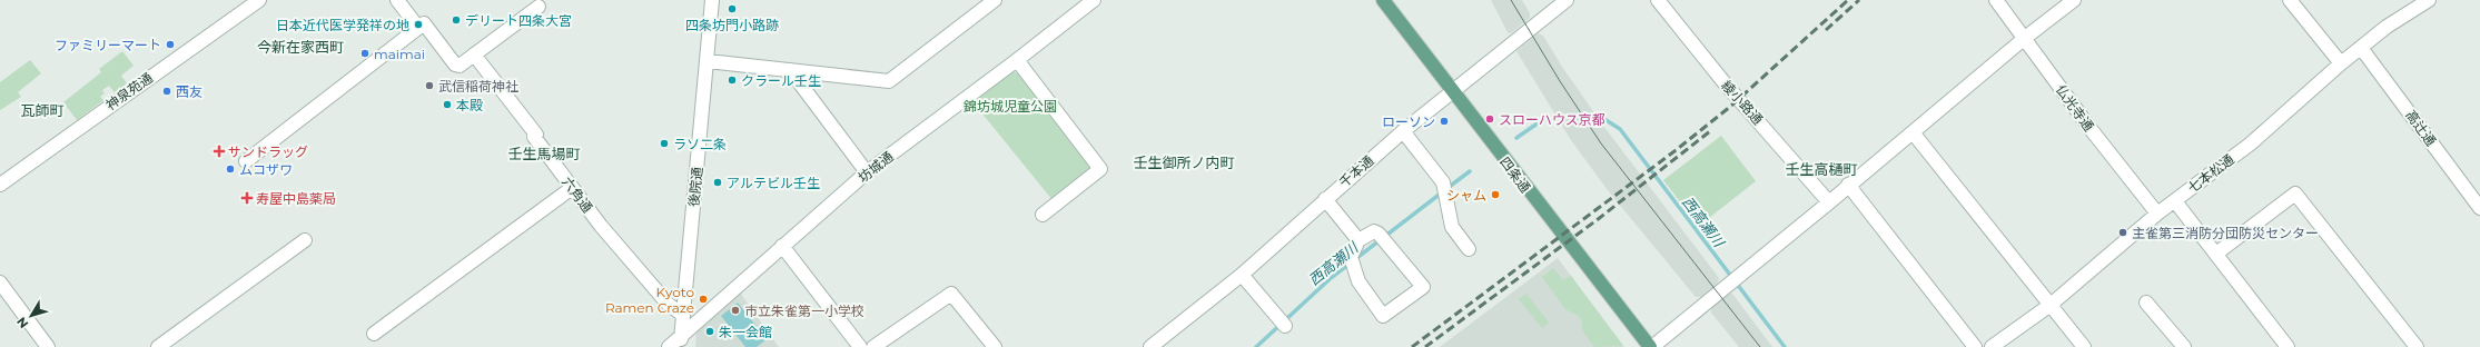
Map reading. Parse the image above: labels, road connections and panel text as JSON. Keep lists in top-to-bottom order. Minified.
{"streets":{"main road":["四条通"],"street":["神泉苑通","綾小路通","仏光寺通","高辻通","坊城通","千本通","七本松通","後院通","六角通"]},"crossings":[["仏光寺通","七本松通"],["高辻通","七本松通"],["坊城通","後院通"],["千本通","四条通"],["後院通","六角通"]],"districts":["今新在家西町","瓦師町","壬生馬場町","壬生御所ノ内町","壬生高樋町"],"water":["西高瀬川"],"parks":["錦坊城児童公園"],"places":{"other":["四条坊門小路跡","デリート四条大宮","日本近代医学発祥の地","ファミリーマート","maimai","クラール壬生","武信稲荷神社","西友","本殿","スローハウス京都","ローソン","ラソ二条","ムコザワ","アルテビル壬生","シャム","主雀第三消防分団防災センター","Kyoto Ramen Craze","市立朱雀第一小学校","朱一会館"],"health":["サンドラッグ","寿屋中島薬局"]},"north":"bottom left"}
